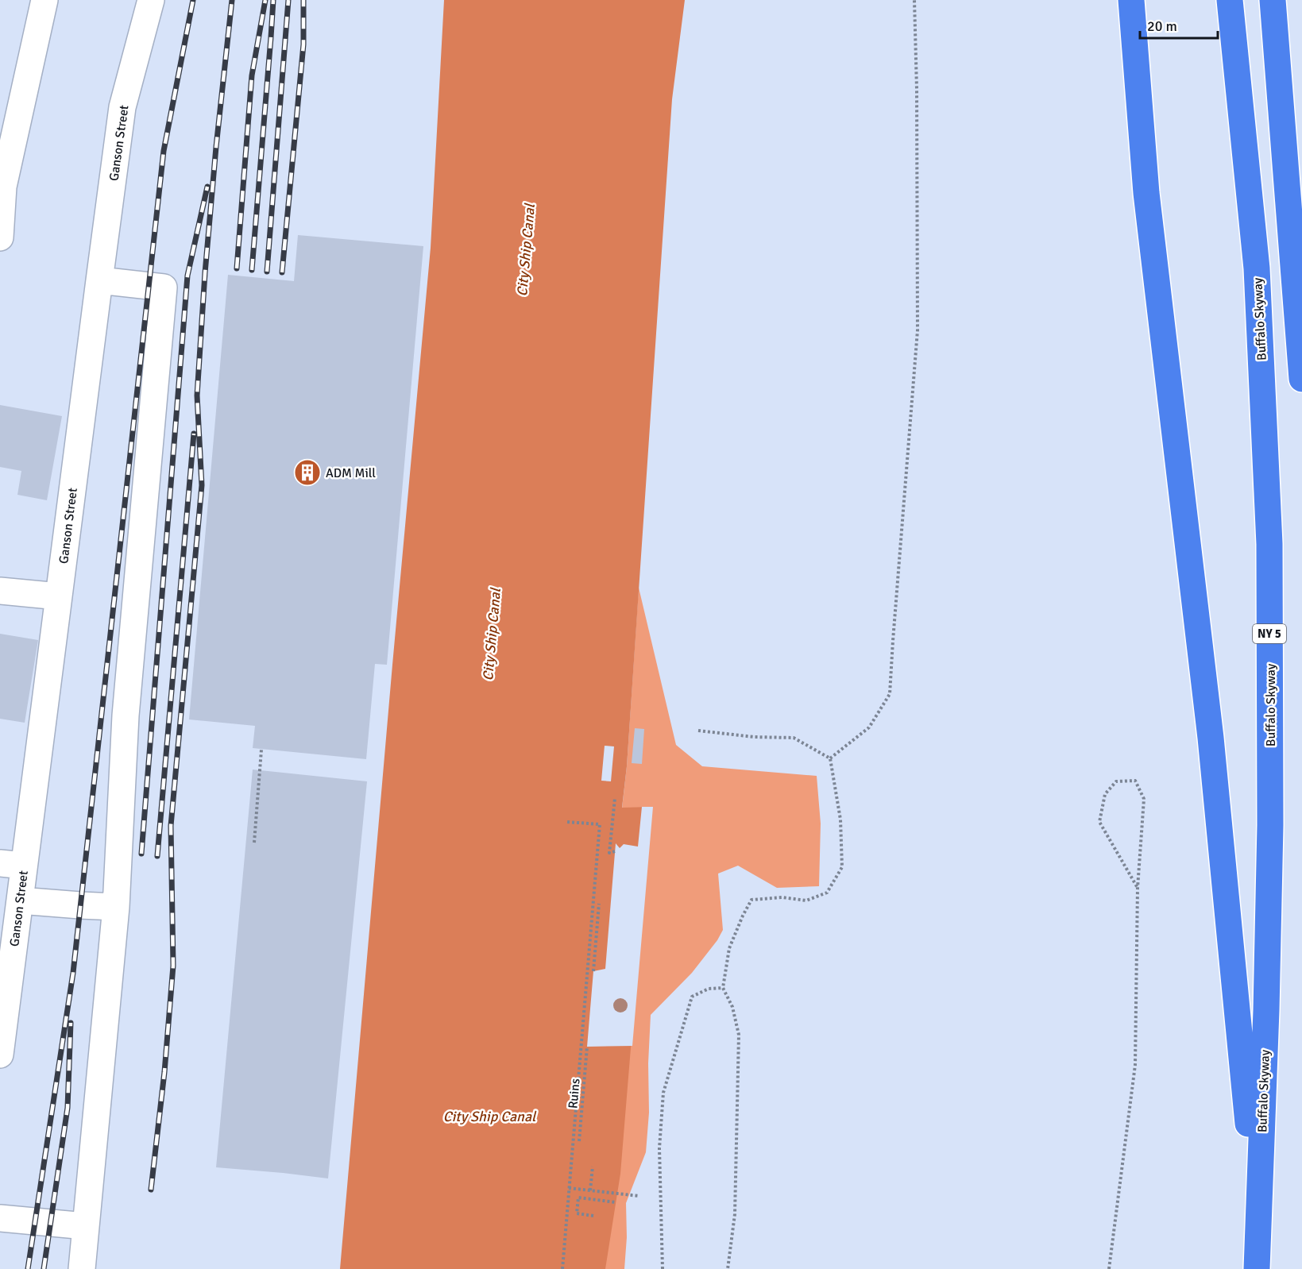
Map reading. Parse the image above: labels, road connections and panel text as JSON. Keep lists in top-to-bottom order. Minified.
{"streets":{"highway":["Buffalo Skyway","NY 5"],"street":["Ganson Street"],"path":["Ruins"]},"water":["City Ship Canal"],"places":{"building":["ADM Mill"]},"scale_bar":"20 m"}
